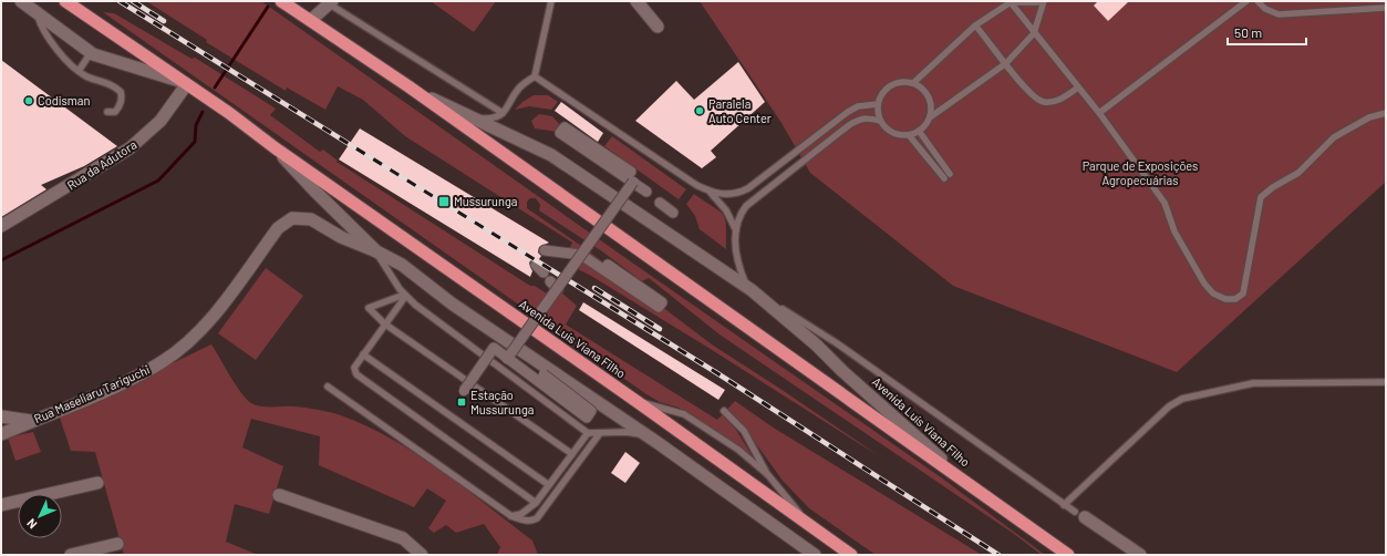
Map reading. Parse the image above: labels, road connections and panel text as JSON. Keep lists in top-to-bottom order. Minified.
{"streets":{"highway":["Avenida Luís Viana Filho"],"main road":["Rua da Adutora","Rua Maseliaru Tariguchi"]},"crossings":[["Rua da Adutora","Avenida Luís Viana Filho"],["Avenida Luís Viana Filho","Rua Maseliaru Tariguchi"]],"parks":["Parque de Exposições Agropecuárias"],"places":{"other":["Codisman","Paralela Auto Center"],"transit":["Mussurunga","Estação Mussurunga"]},"scale_bar":"50 m","north":"bottom left"}
